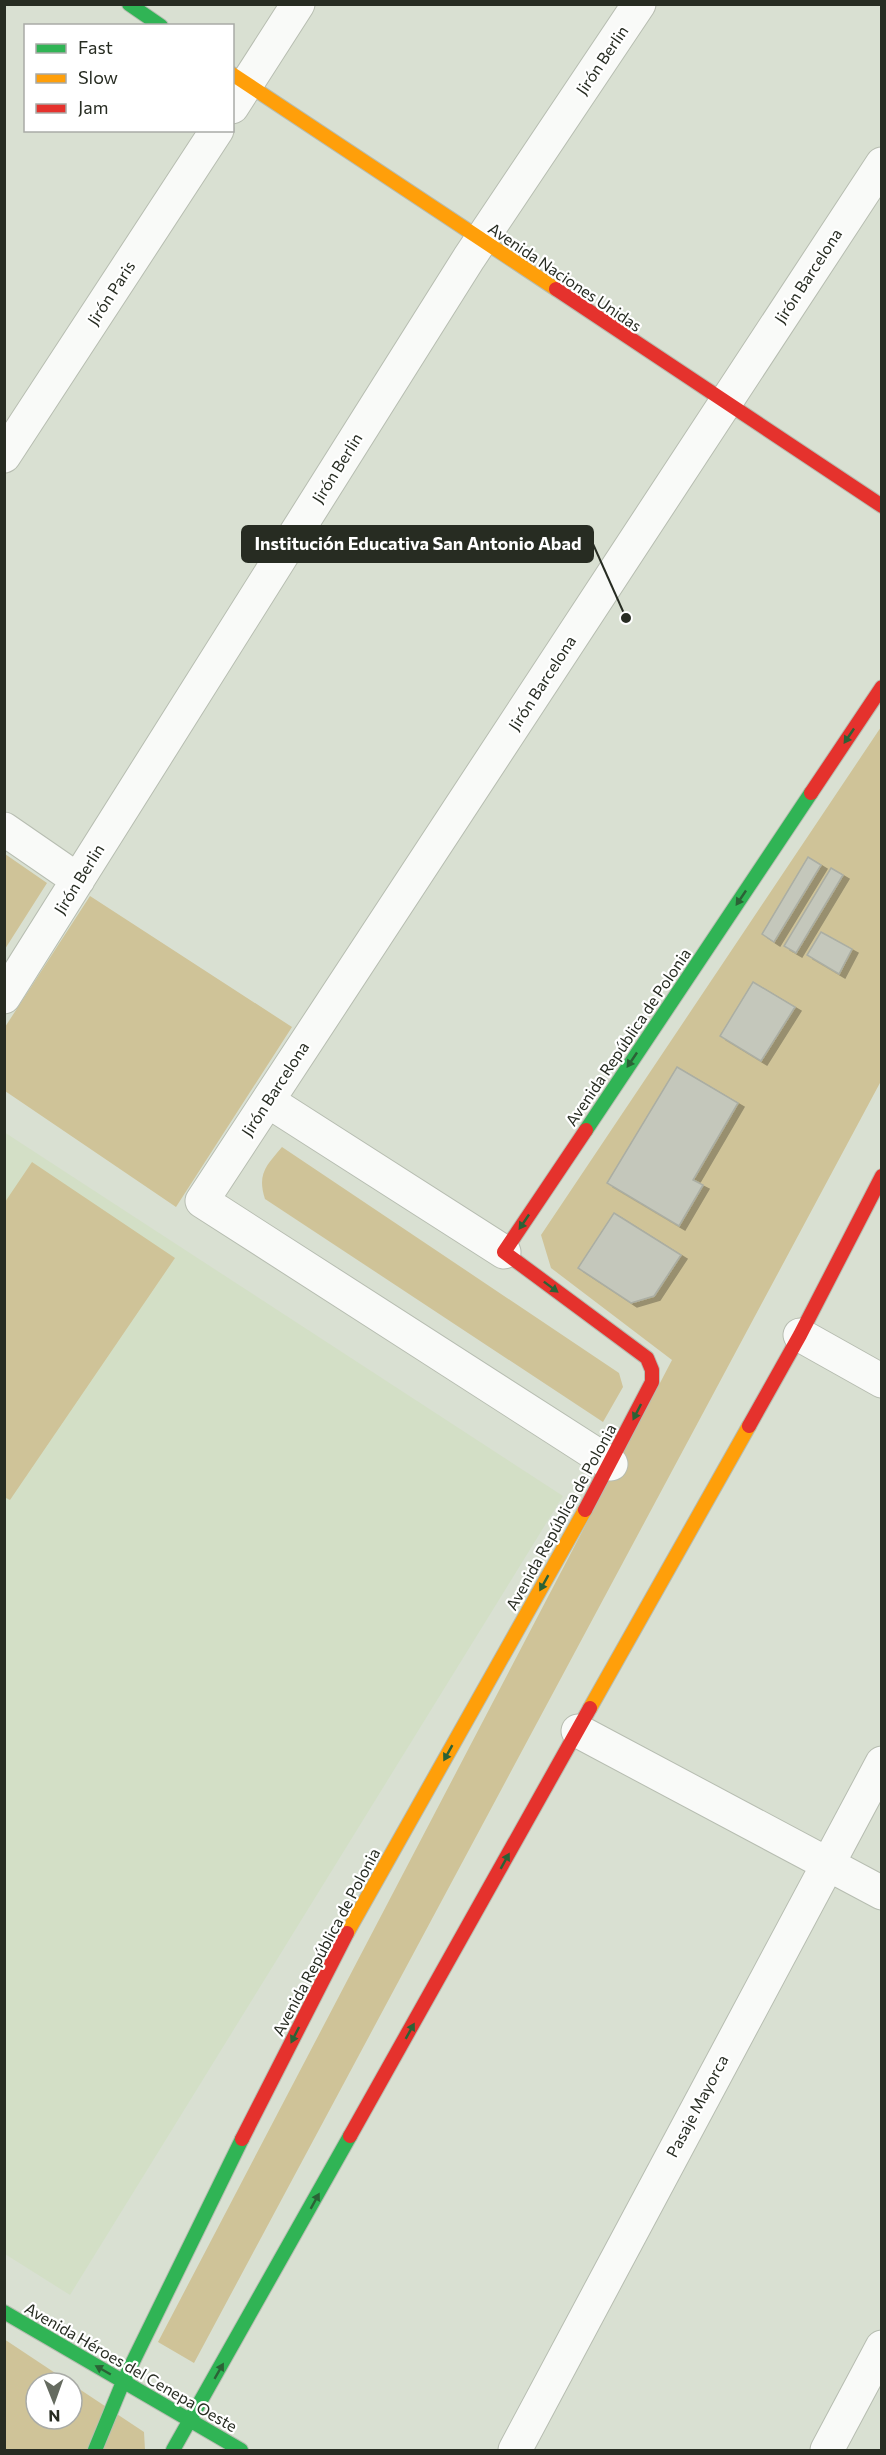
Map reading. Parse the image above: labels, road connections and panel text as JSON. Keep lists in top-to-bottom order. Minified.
{"streets":{"main road":["Avenida Naciones Unidas","Avenida República de Polonia","Avenida Héroes del Cenepa Oeste"],"street":["Jirón Berlin","Jirón Barcelona","Jirón Paris","Pasaje Mayorca"]},"crossings":[["Jirón Berlin","Avenida Naciones Unidas"],["Jirón Barcelona","Avenida Naciones Unidas"],["Jirón Barcelona","Avenida República de Polonia"],["Avenida República de Polonia","Avenida Héroes del Cenepa Oeste"]],"one_way":["Avenida Héroes del Cenepa Oeste"],"places":["Institución Educativa San Antonio Abad"],"legend":["Fast","Slow","Jam"],"north":"bottom"}
